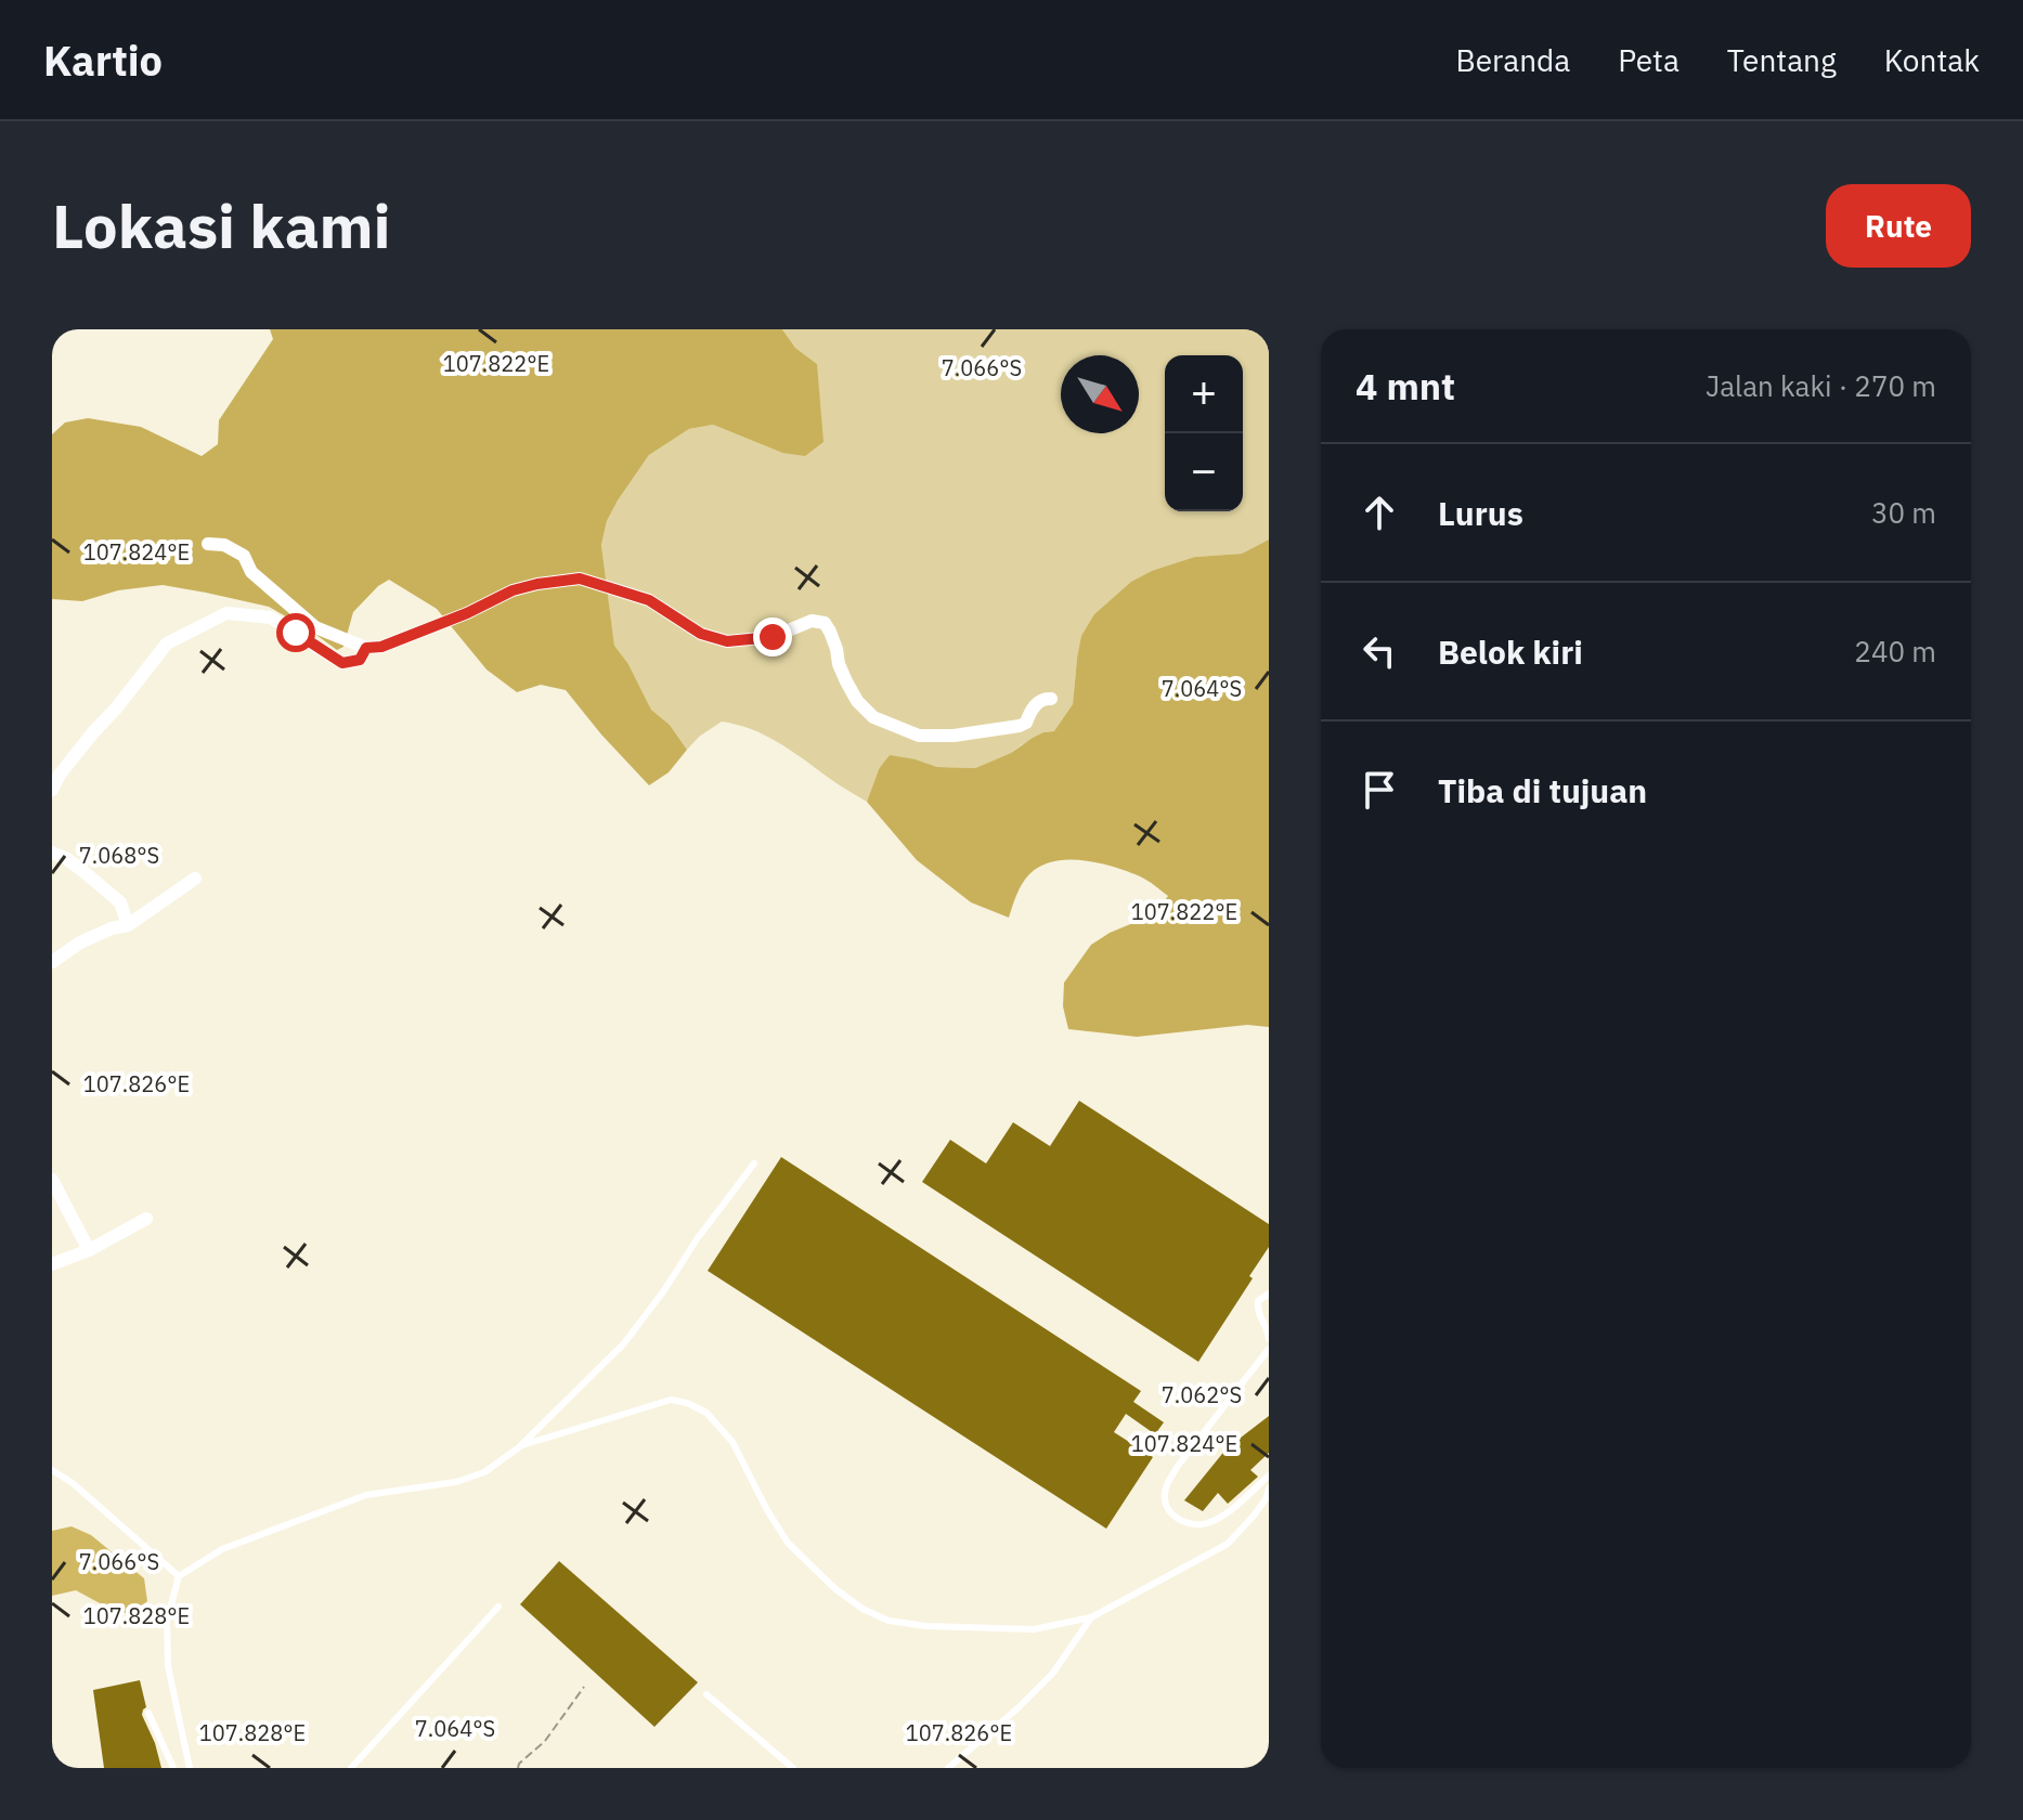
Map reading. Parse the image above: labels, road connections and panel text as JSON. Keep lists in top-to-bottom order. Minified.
{"north":"bottom right","page":{"header":"Kartio","nav":["Beranda","Peta","Tentang","Kontak"],"buttons":"Rute","title":"Lokasi kami","heading":["4 mnt","Jalan kaki · 270 m"],"map_buttons":["+","−"],"list":[["Lurus","30 m"],["Belok kiri","240 m"],"Tiba di tujuan"]},"coordinates":["107.822°E","7.066°S","107.824°E","7.064°S","7.068°S","107.826°E","7.062°S","107.828°E"]}
